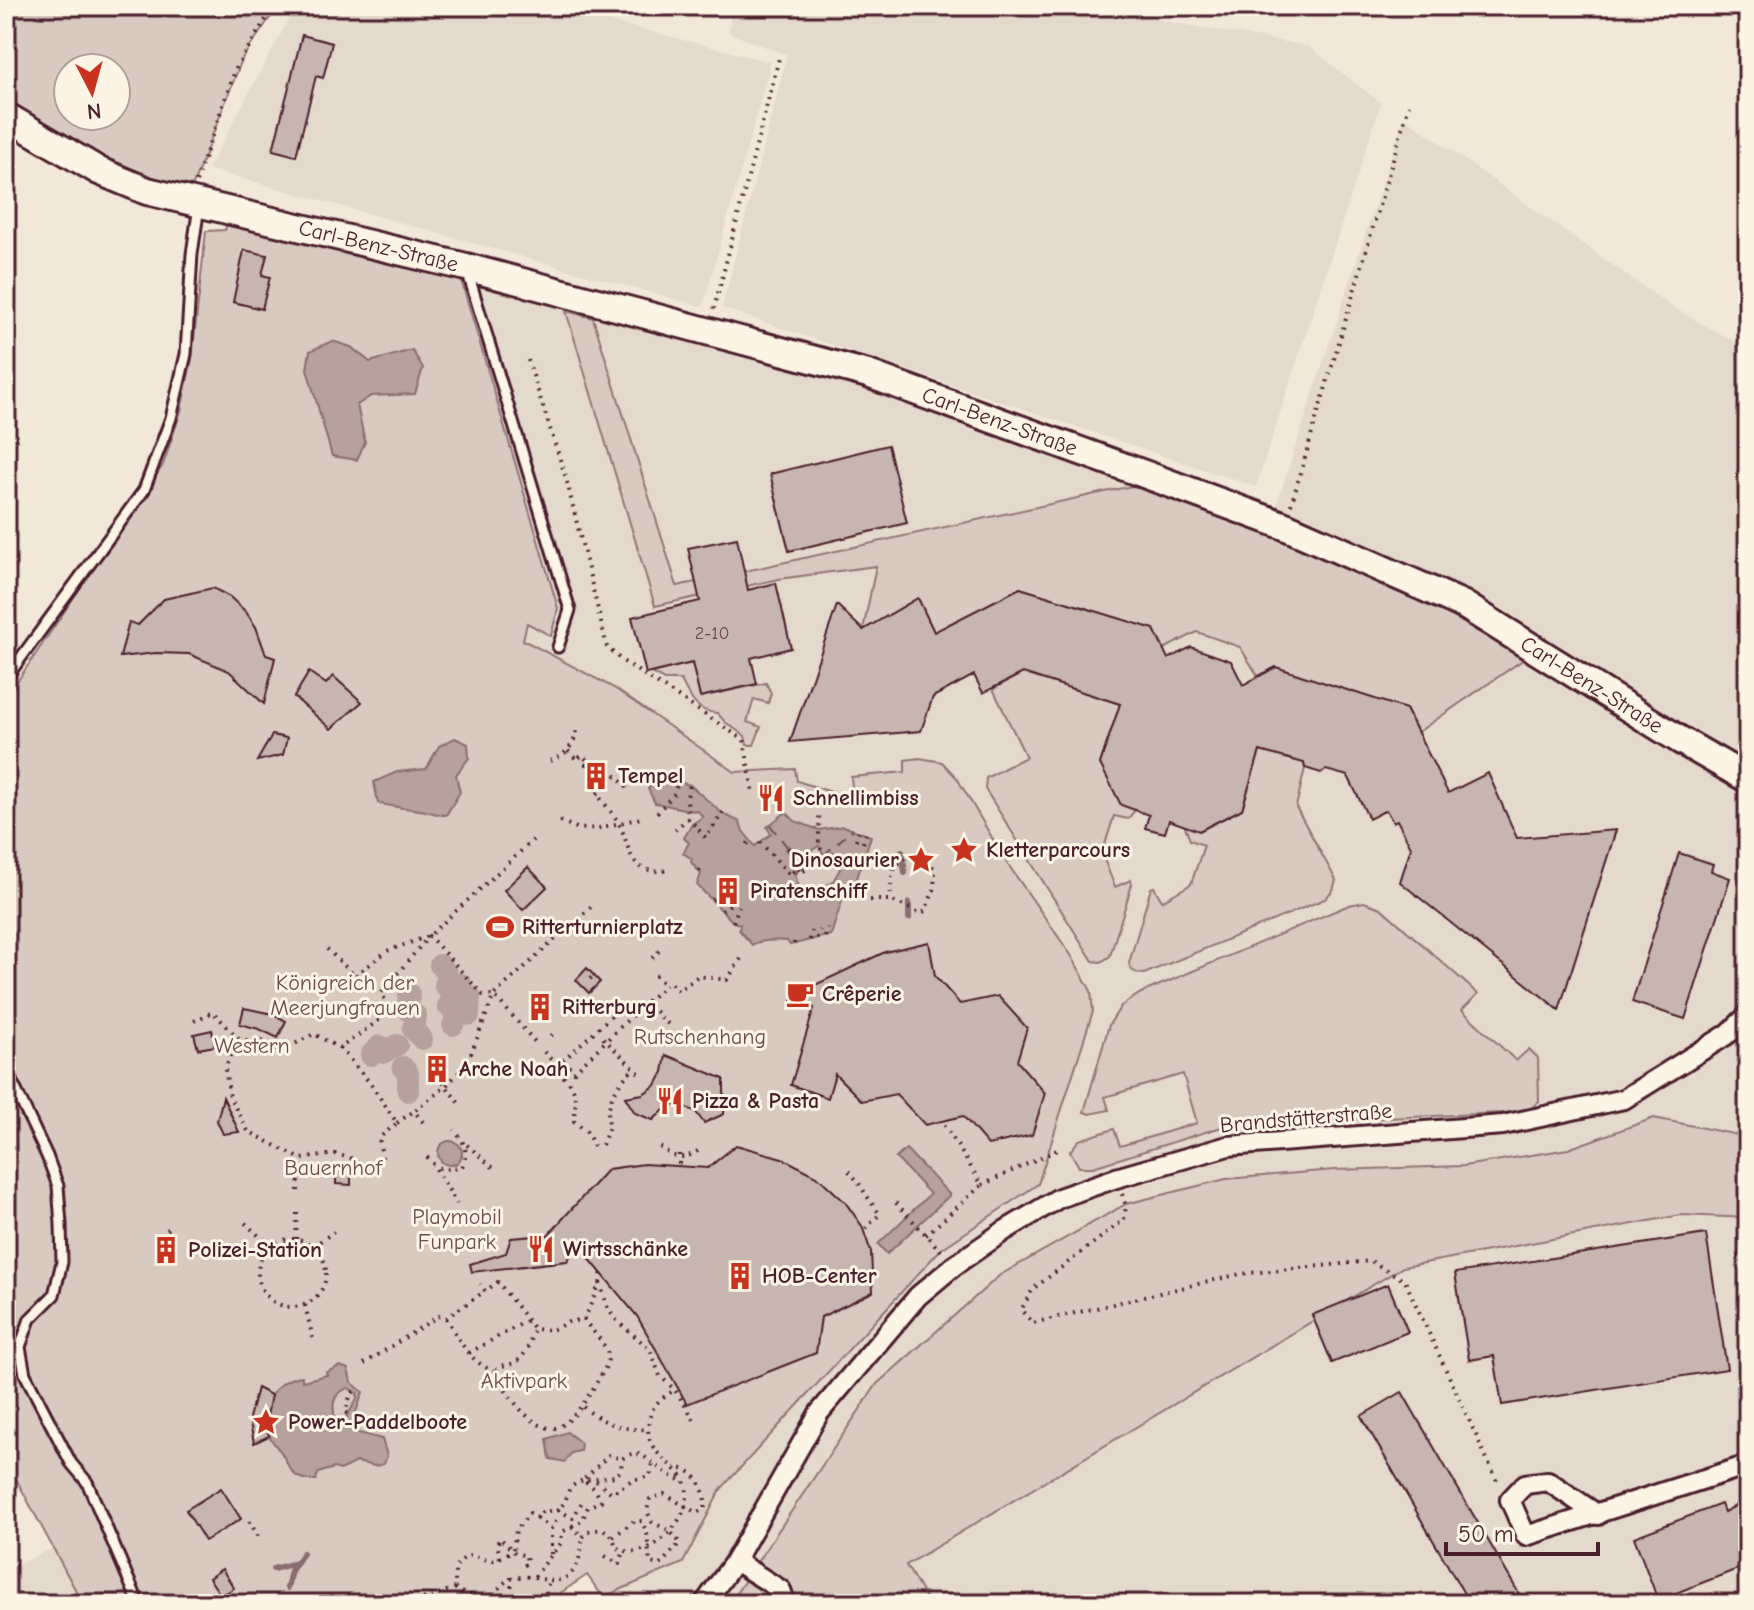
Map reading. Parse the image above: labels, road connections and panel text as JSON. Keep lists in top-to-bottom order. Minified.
{"streets":{"street":["Carl-Benz-Straße","Brandstätterstraße"]},"parks":["Königreich der Meerjungfrauen","Rutschenhang","Western","Bauernhof","Playmobil Funpark","Aktivpark"],"places":{"building":["Tempel","Piratenschiff","Ritterburg","Arche Noah","Polizei-Station","HOB-Center"],"restaurant":["Schnellimbiss","Pizza & Pasta","Wirtsschänke"],"place":["Kletterparcours","Dinosaurier","Power-Paddelboote"],"sports":["Ritterturnierplatz"],"cafe":["Crêperie"]},"house_numbers":["2-10"],"scale_bar":"50 m","north":"bottom"}
